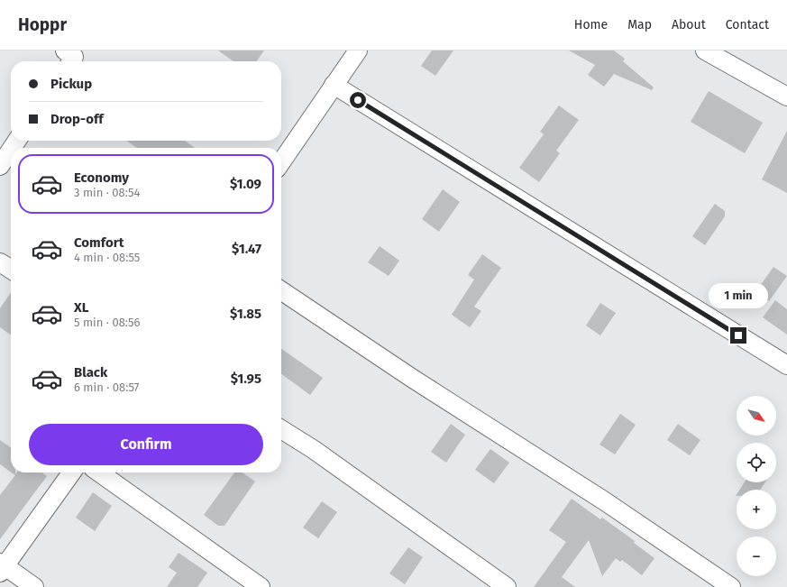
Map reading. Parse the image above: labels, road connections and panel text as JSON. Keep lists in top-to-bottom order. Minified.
{"north":"bottom right","page":{"header":"Hoppr","nav":["Home","Map","About","Contact"],"banner":["Pickup","Drop-off"],"list":[{"name":"Economy","note":"3 min · 08:54","value":"$1.09"},{"name":"Comfort","note":"4 min · 08:55","value":"$1.47"},{"name":"XL","note":"5 min · 08:56","value":"$1.85"},{"name":"Black","note":"6 min · 08:57","value":"$1.95"}],"bubble":"1 min","map_buttons":["+","−"],"buttons":"Confirm"}}
